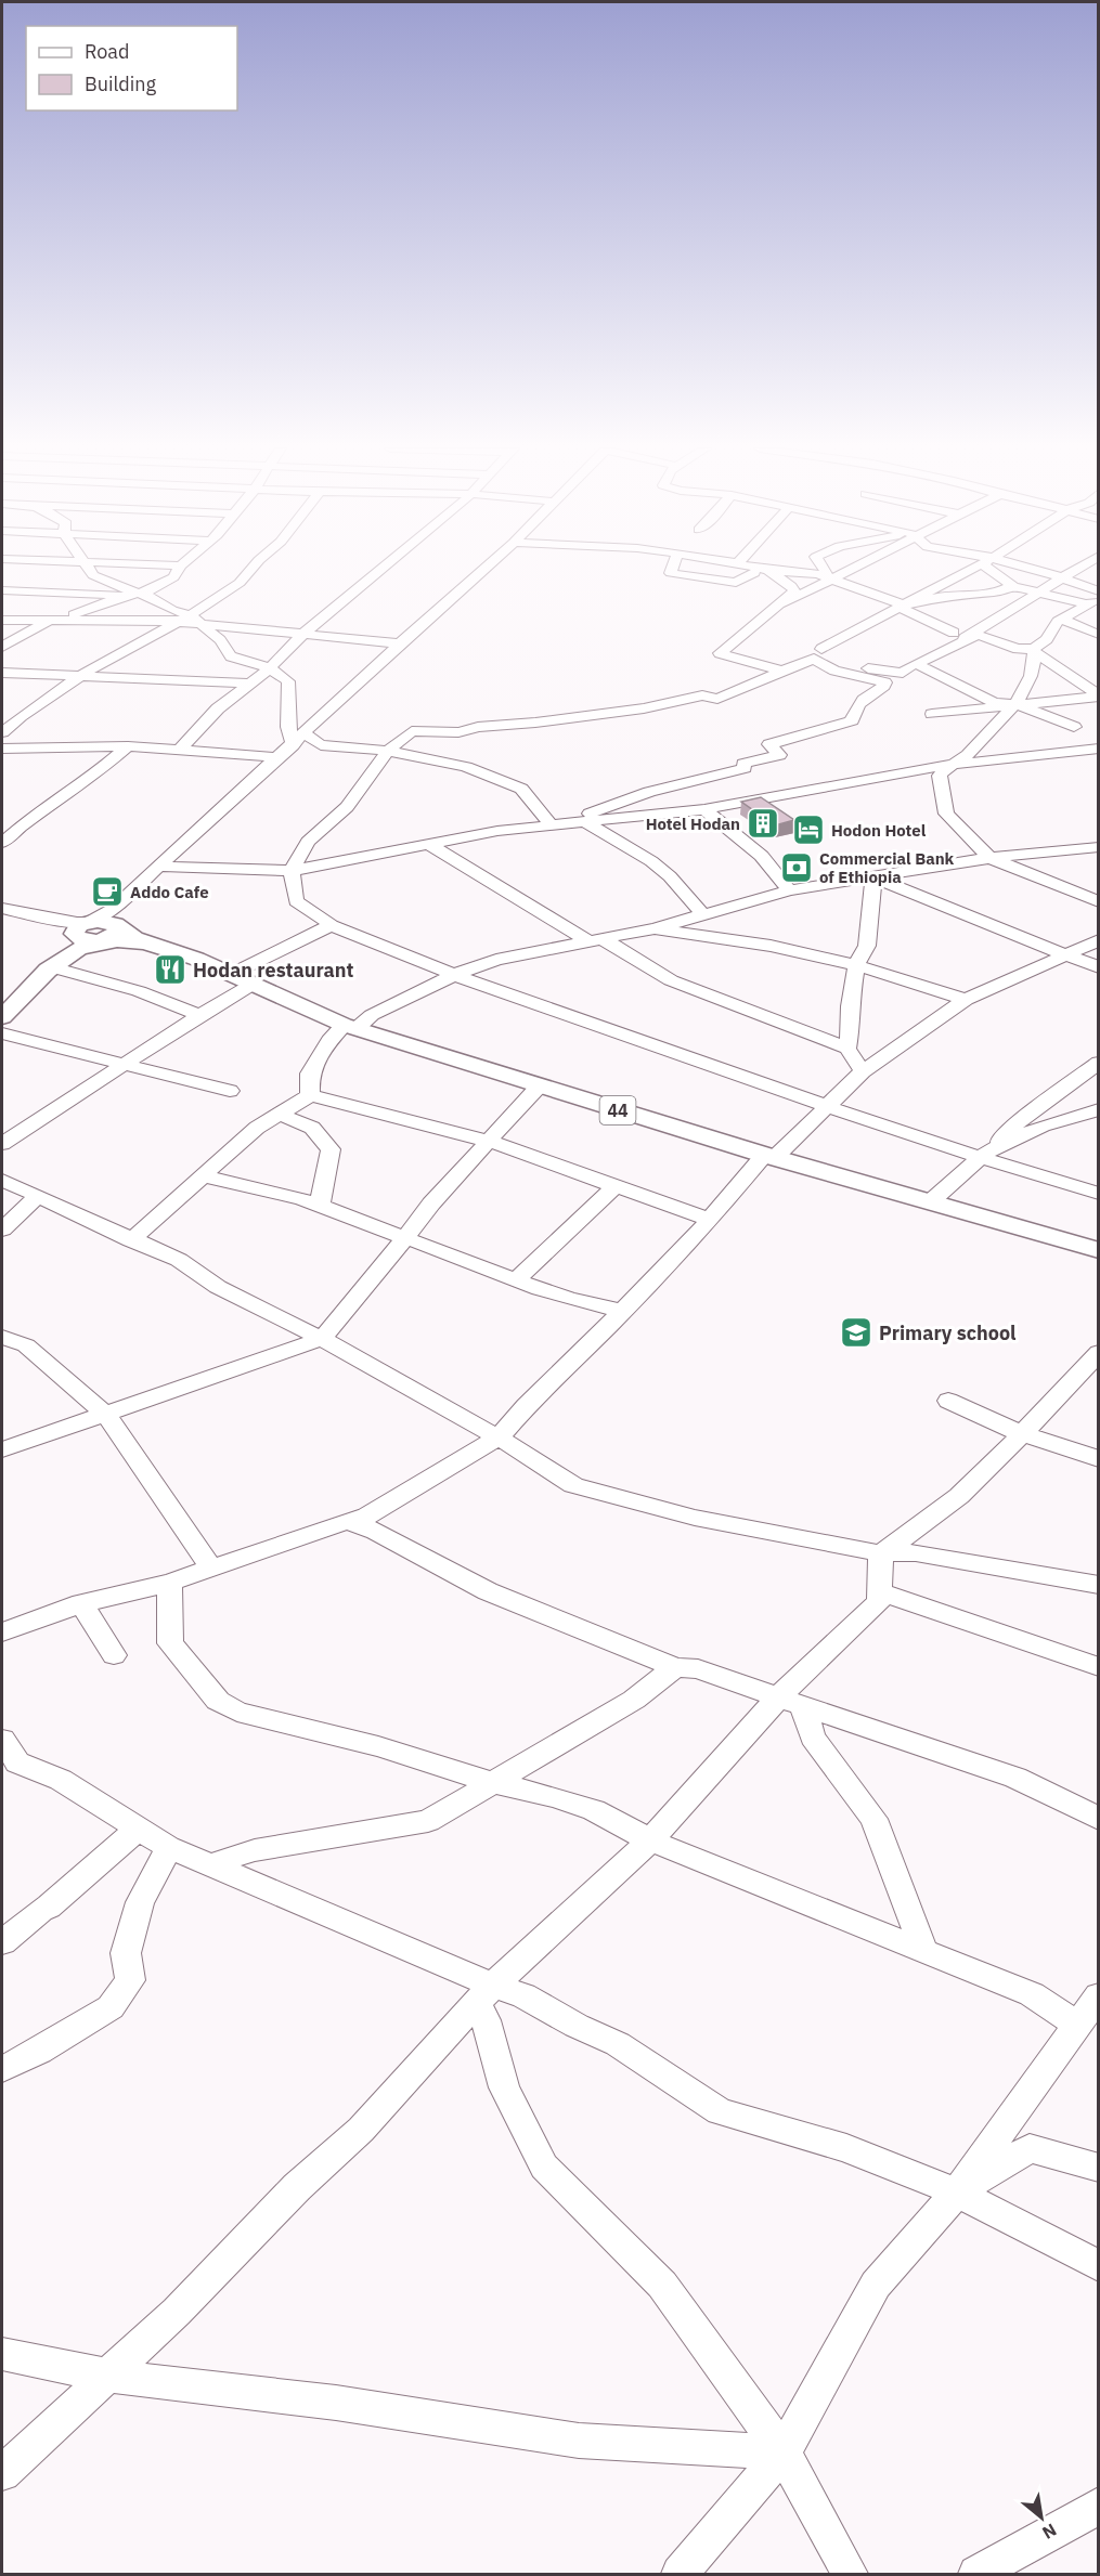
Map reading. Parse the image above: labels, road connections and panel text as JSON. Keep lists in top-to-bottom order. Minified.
{"streets":{"main road":["44"]},"places":{"building":["Hotel Hodan"],"hotel":["Hodon Hotel"],"bank":["Commercial Bank of Ethiopia"],"cafe":["Addo Cafe"],"restaurant":["Hodan restaurant"],"school or university":["Primary school"]},"legend":["Road","Building"],"north":"bottom right"}
